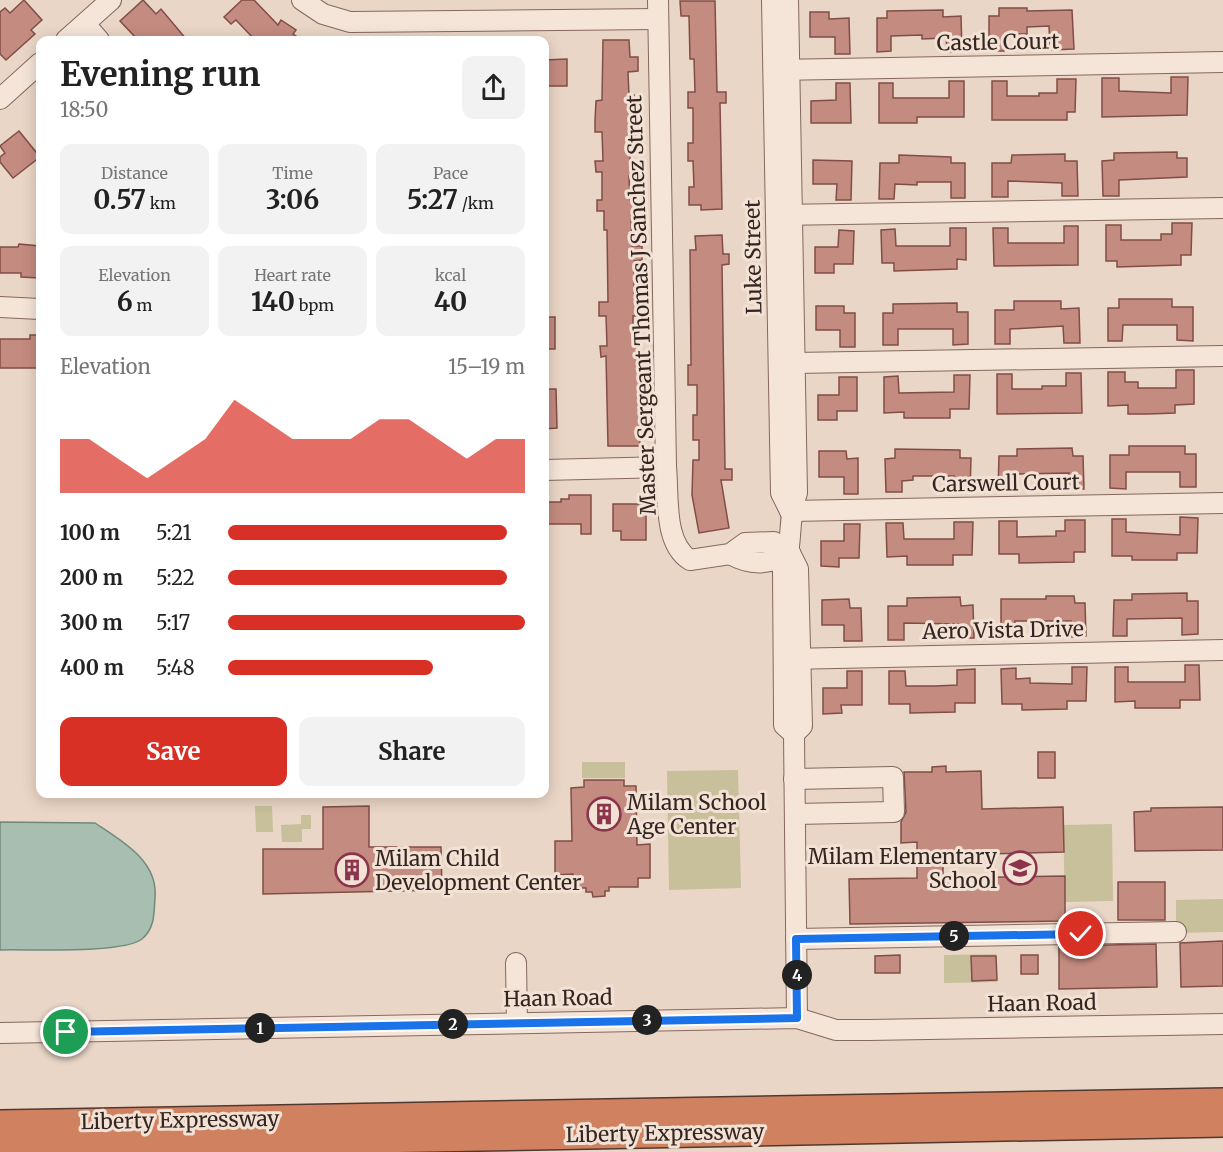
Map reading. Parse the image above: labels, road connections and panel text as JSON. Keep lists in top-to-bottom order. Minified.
{"streets":{"highway":["Liberty Expressway"],"street":["Castle Court","Luke Street","Master Sergeant Thomas J Sanchez Street","Carswell Court","Aero Vista Drive","Haan Road"]},"crossings":[["Castle Court","Luke Street"],["Luke Street","Master Sergeant Thomas J Sanchez Street"],["Luke Street","Carswell Court"],["Luke Street","Aero Vista Drive"],["Luke Street","Haan Road"]],"places":{"building":["Milam School Age Center","Milam Child Development Center"],"school or university":["Milam Elementary School"]},"page":{"heading":["Evening run","18:50"],"stats":[["Distance","0.57 km"],["Time","3:06"],["Pace","5:27 /km"],["Elevation","6 m"],["Heart rate","140 bpm"],["kcal","40"]],"chart":["Elevation","15–19 m"],"list":[{"name":"100 m","note":"5:21"},{"name":"200 m","note":"5:22"},{"name":"300 m","note":"5:17"},{"name":"400 m","note":"5:48"}],"buttons":["Save","Share"],"pins":["5","4","3","2","1"]}}
